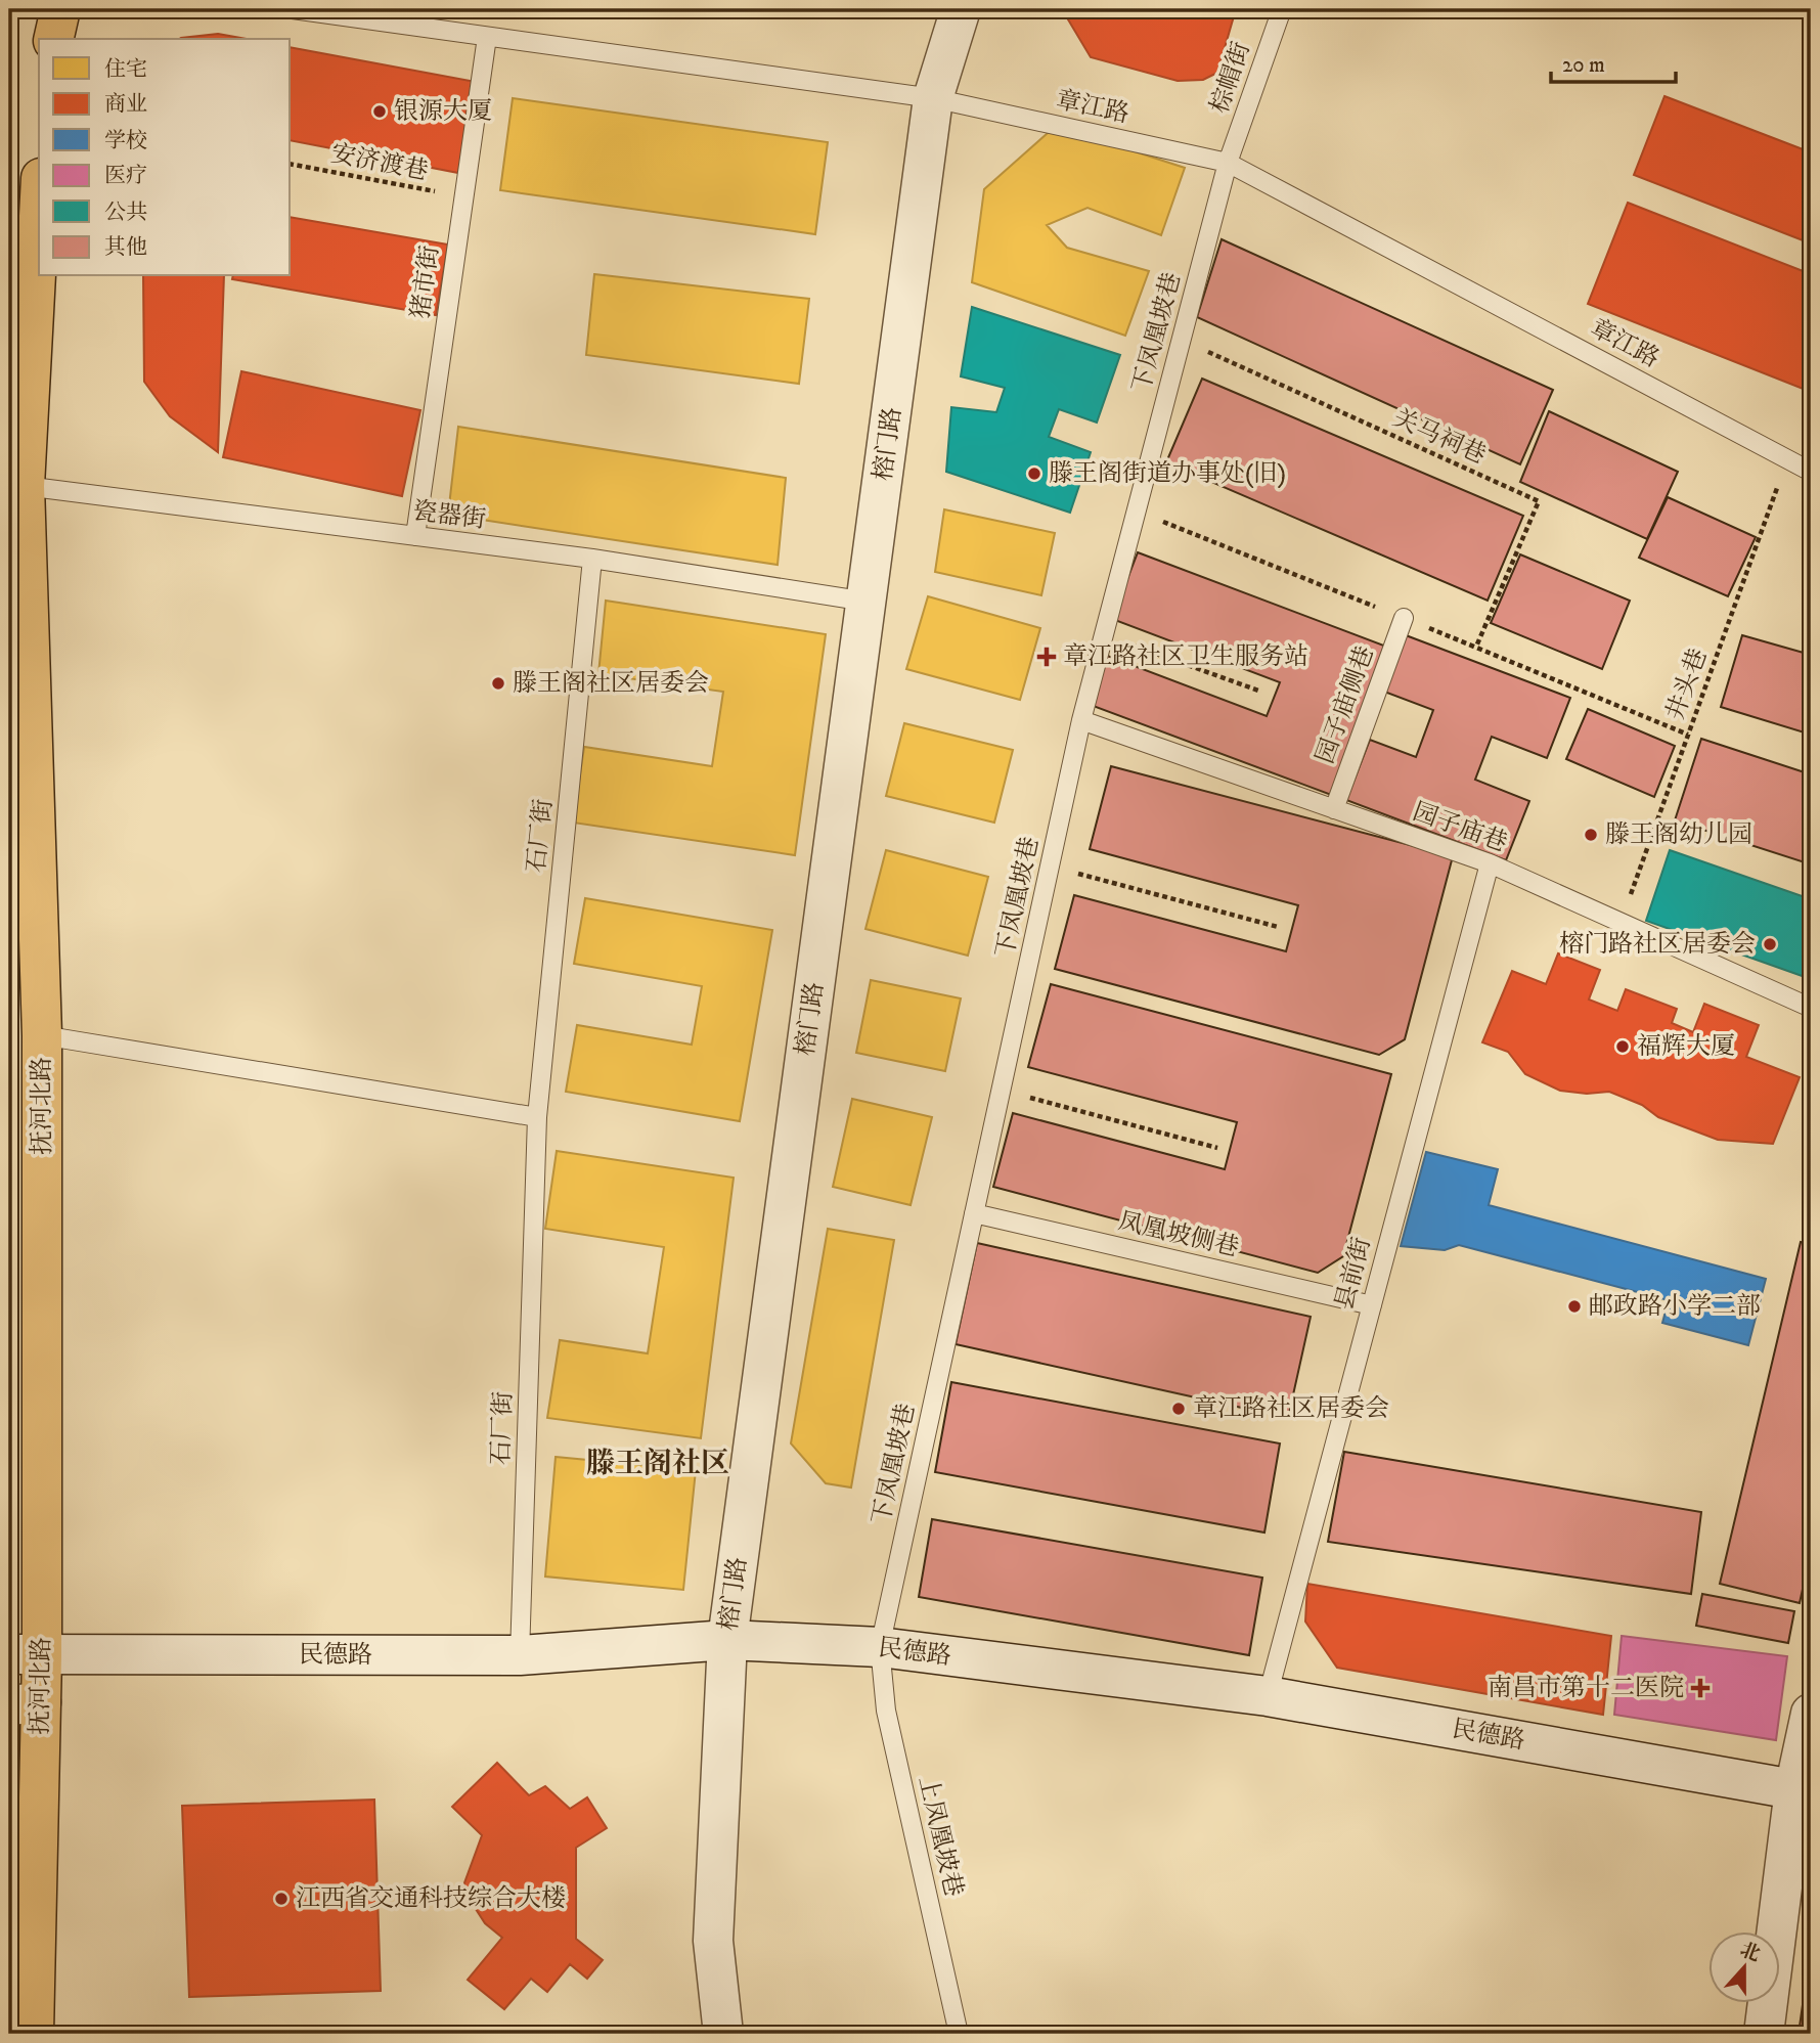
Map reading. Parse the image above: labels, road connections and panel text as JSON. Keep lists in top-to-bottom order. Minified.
{"streets":{"main road":["抚河北路"],"street":["榕门路","民德路"],"lane":["棕帽街","章江路","猪市街","下凤凰坡巷","瓷器街","园子庙侧巷","园子庙巷","石厂街","凤凰坡侧巷","县前街","上凤凰坡巷"],"path":["安济渡巷","关马祠巷","井头巷"]},"crossings":[["棕帽街","章江路"],["棕帽街","下凤凰坡巷"],["章江路","猪市街"],["章江路","下凤凰坡巷"],["章江路","榕门路"],["章江路","井头巷"],["安济渡巷","猪市街"],["猪市街","瓷器街"],["下凤凰坡巷","关马祠巷"],["下凤凰坡巷","园子庙巷"],["下凤凰坡巷","凤凰坡侧巷"],["下凤凰坡巷","民德路"],["下凤凰坡巷","上凤凰坡巷"],["榕门路","瓷器街"],["榕门路","民德路"],["瓷器街","石厂街"],["瓷器街","抚河北路"],["井头巷","园子庙巷"],["园子庙侧巷","园子庙巷"],["园子庙巷","县前街"],["石厂街","民德路"],["抚河北路","民德路"],["凤凰坡侧巷","县前街"],["县前街","民德路"],["民德路","上凤凰坡巷"]],"districts":["滕王阁社区"],"places":{"other":["银源大厦","滕王阁街道办事处(旧)","滕王阁社区居委会","滕王阁幼儿园","榕门路社区居委会","福辉大厦","邮政路小学二部","章江路社区居委会","江西省交通科技综合大楼"],"health":["章江路社区卫生服务站","南昌市第十二医院"]},"legend":["住宅","商业","学校","医疗","公共","其他"],"scale_bar":"20 m","north":"top"}
